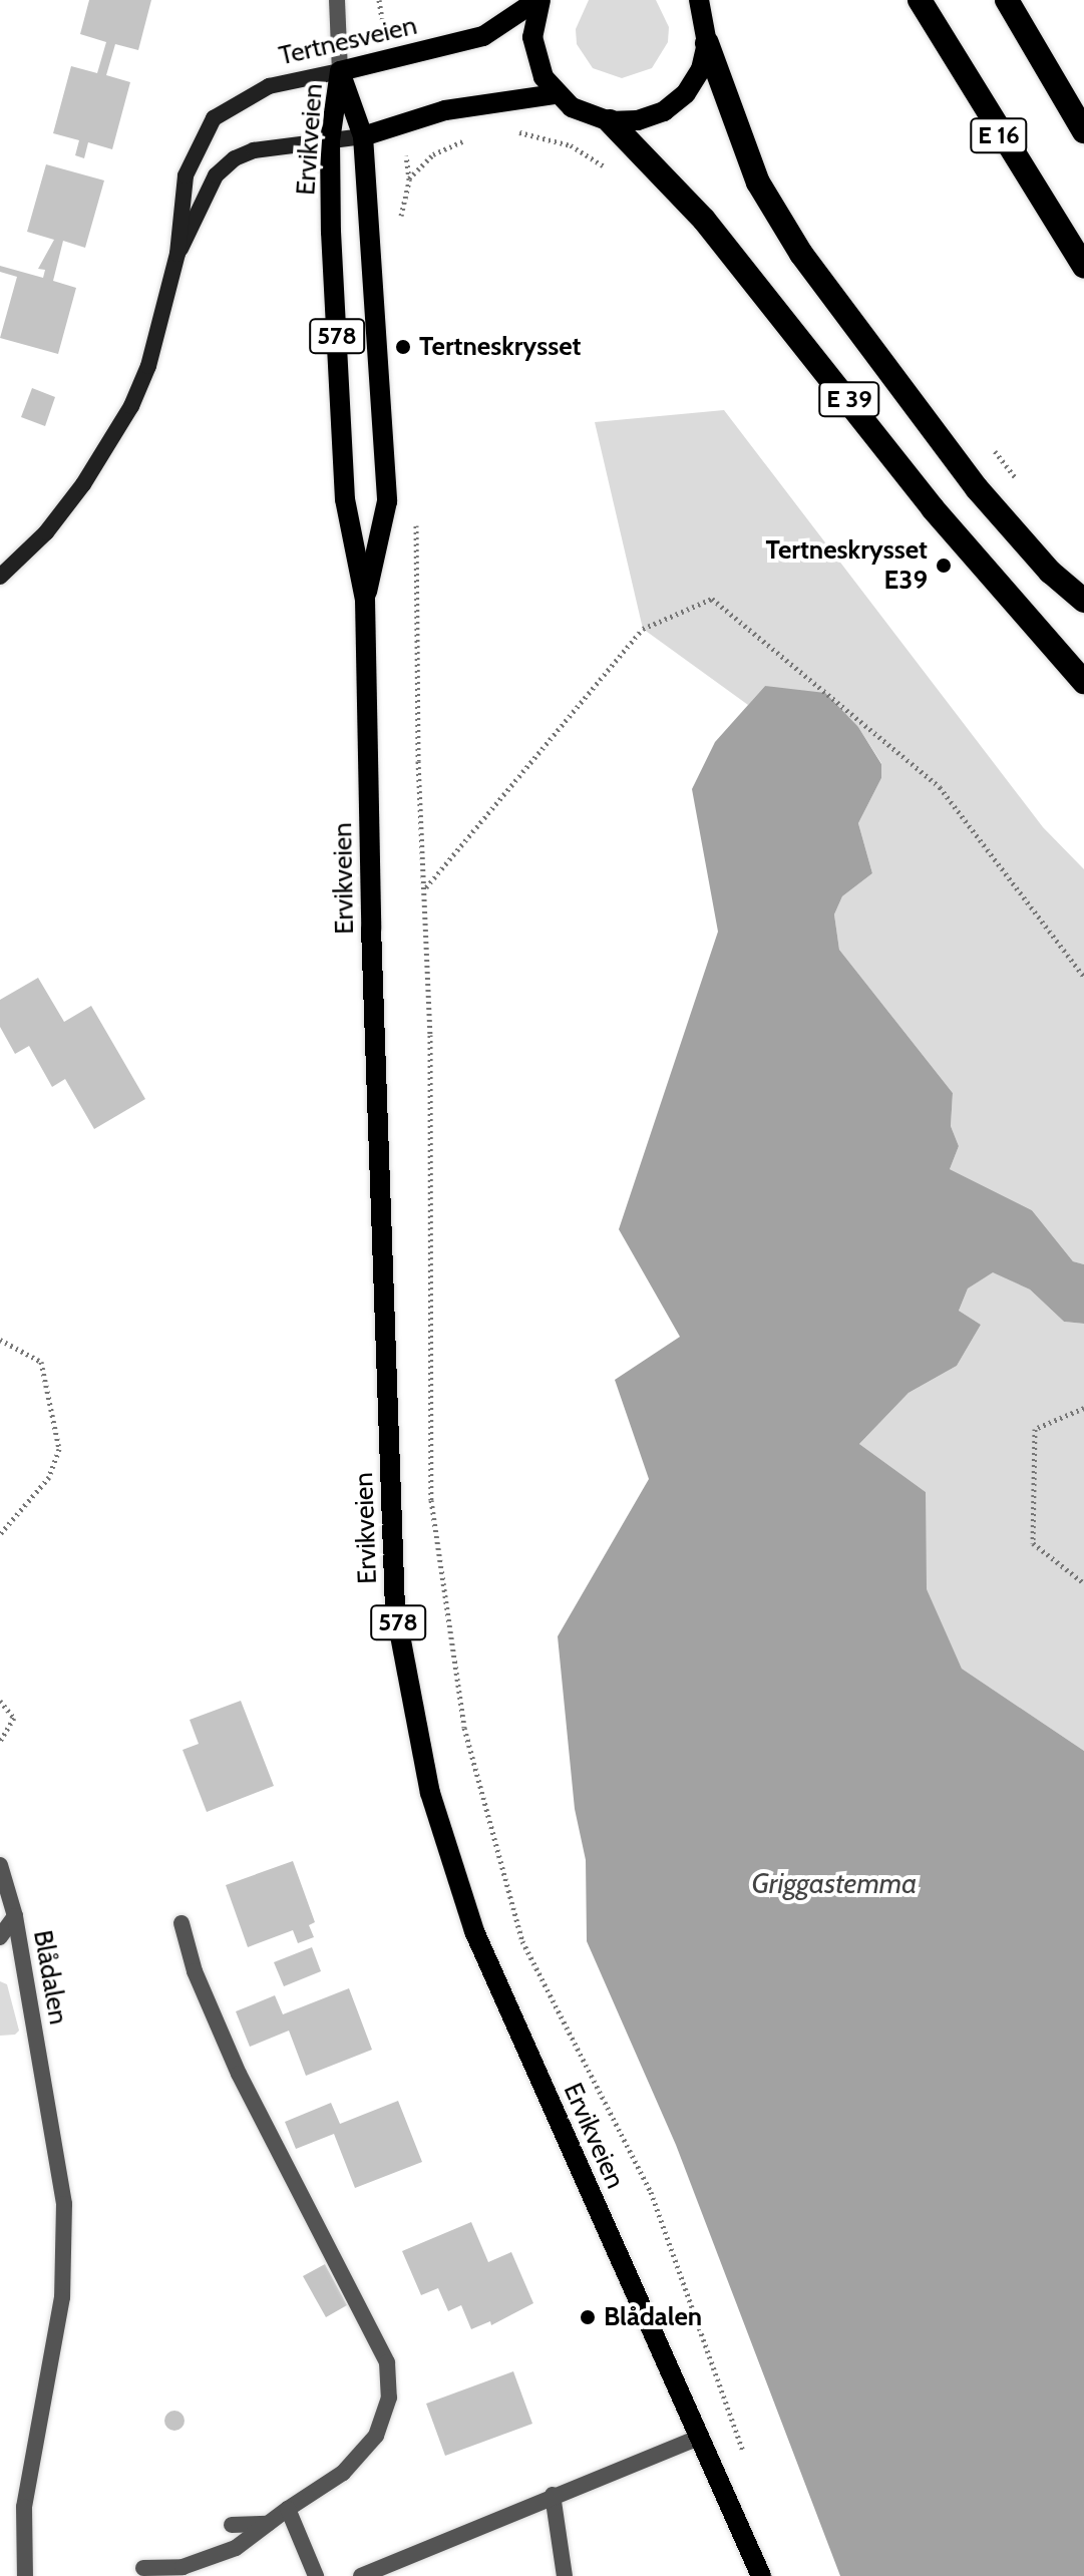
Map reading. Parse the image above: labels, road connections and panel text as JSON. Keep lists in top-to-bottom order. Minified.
{"streets":{"highway":["E 16","E 39"],"main road":["Tertnesveien","Ervikveien","578"],"street":["Blådalen"]},"crossings":[["Tertnesveien","Ervikveien"]],"water":["Griggastemma"],"places":["Tertneskrysset","Tertneskrysset E39","Blådalen"]}
